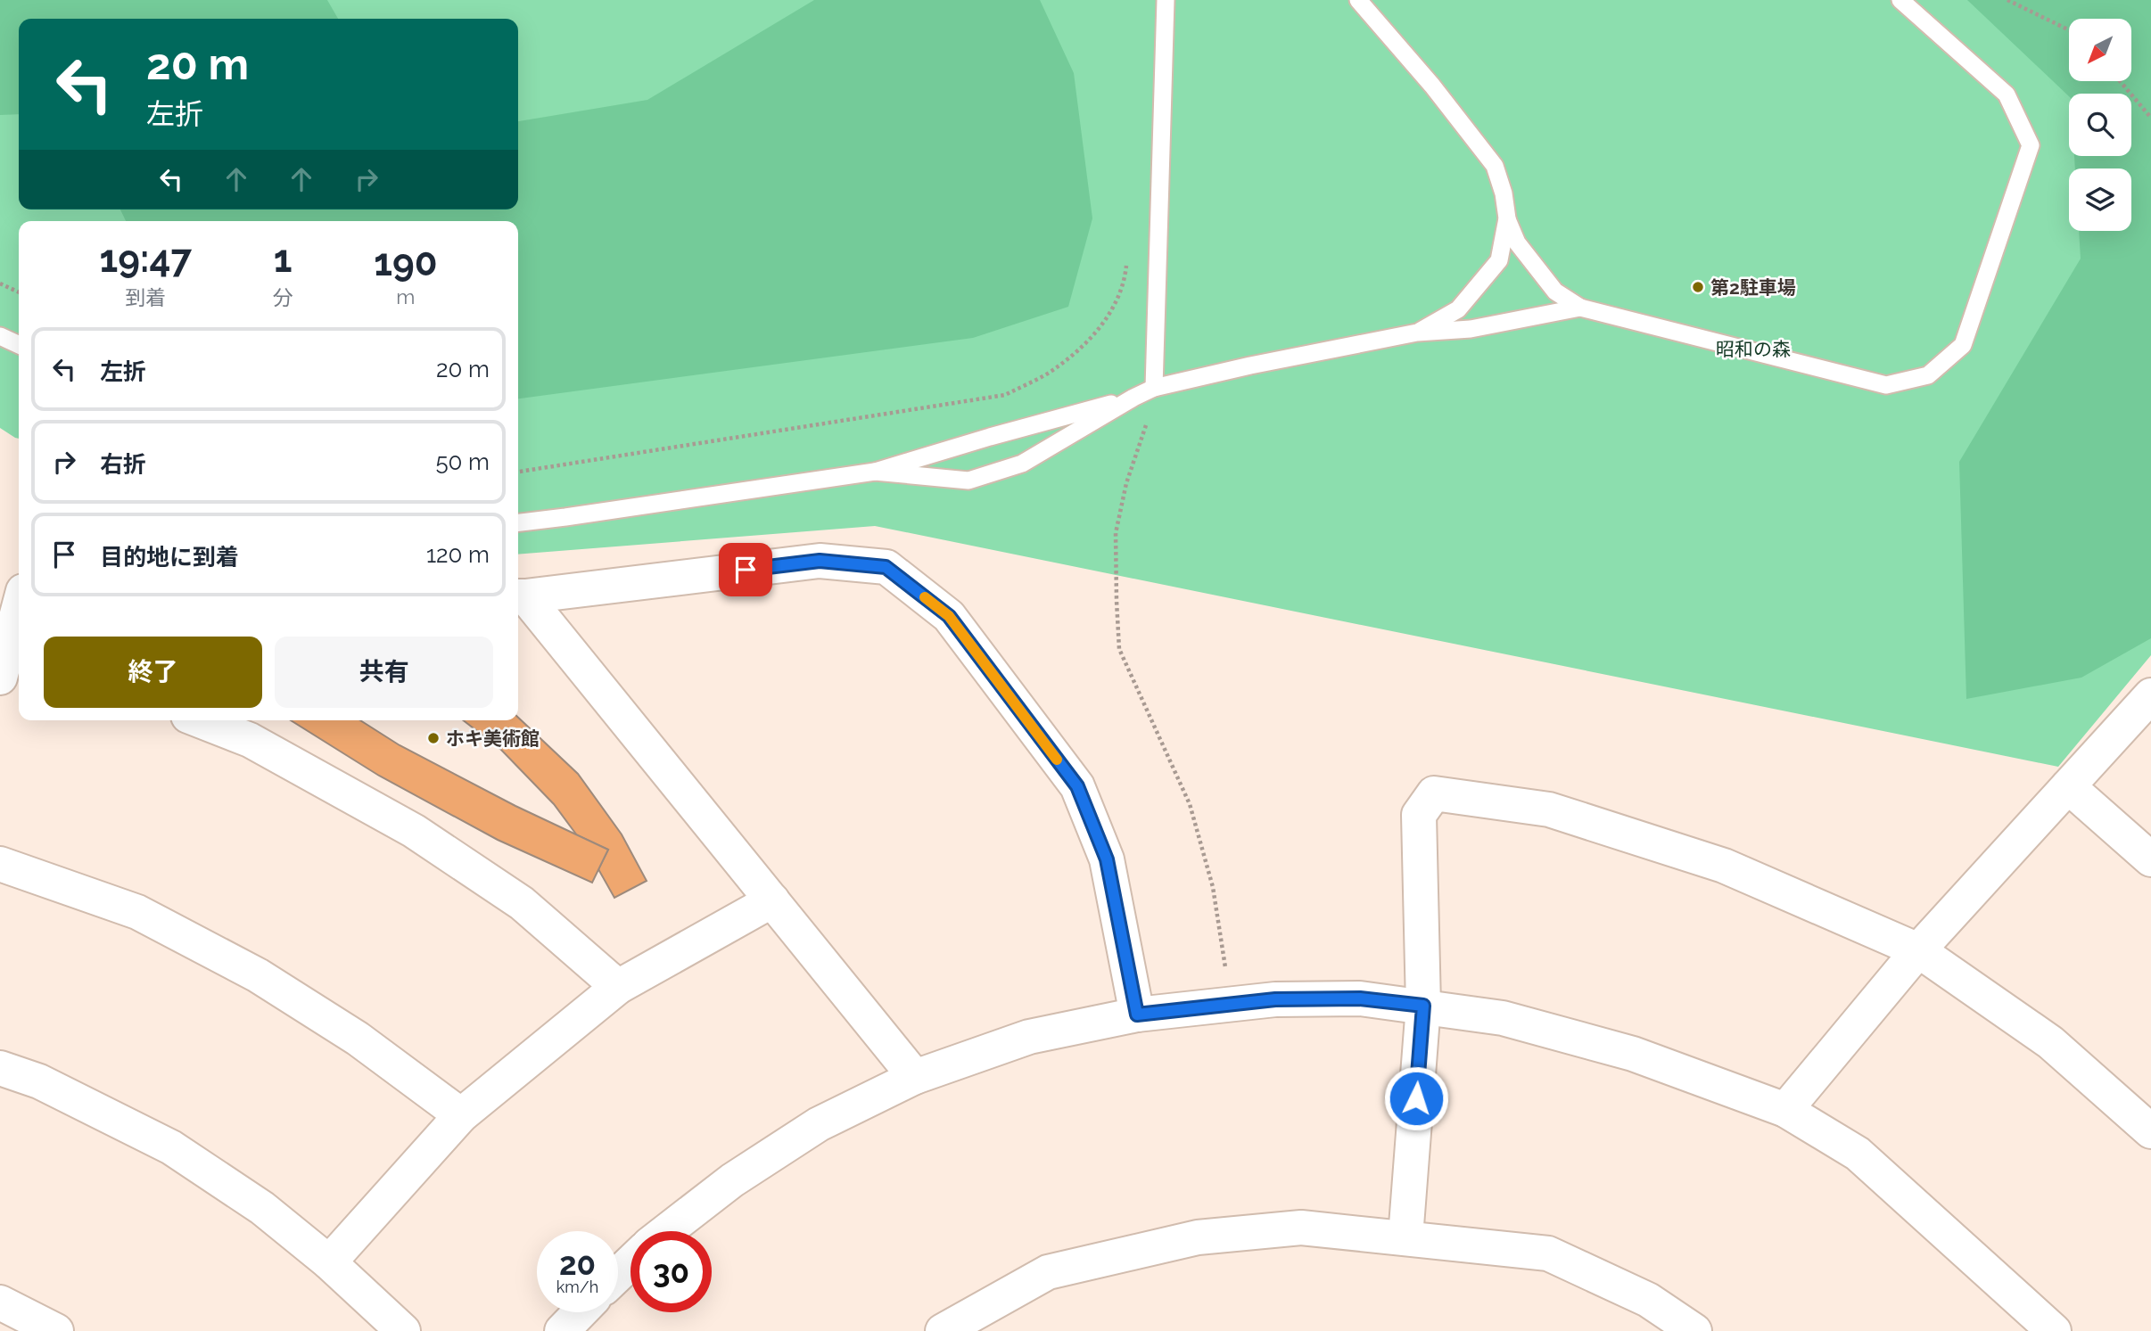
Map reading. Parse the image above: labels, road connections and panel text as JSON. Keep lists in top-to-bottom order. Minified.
{"parks":["昭和の森"],"places":["第2駐車場","ホキ美術館"],"north":"bottom left","page":{"turn":["20 m","左折"],"eta":["19:47","到着","1","分","190","m"],"list":[{"name":"左折","value":"20 m"},{"name":"右折","value":"50 m"},{"name":"目的地に到着","value":"120 m"}],"buttons":["終了","共有"],"speed":"20 km/h","limit":"30"}}
